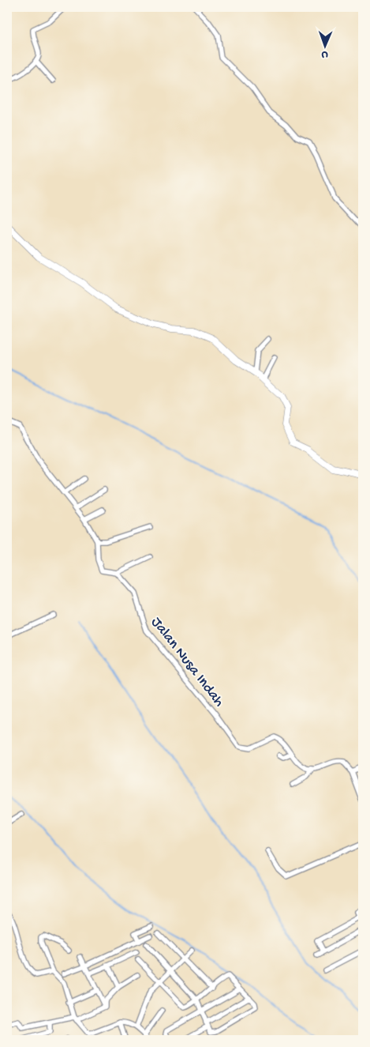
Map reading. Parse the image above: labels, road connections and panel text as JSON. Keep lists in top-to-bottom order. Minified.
{"streets":{"street":["Jalan Nusa Indah"]},"north":"bottom"}
